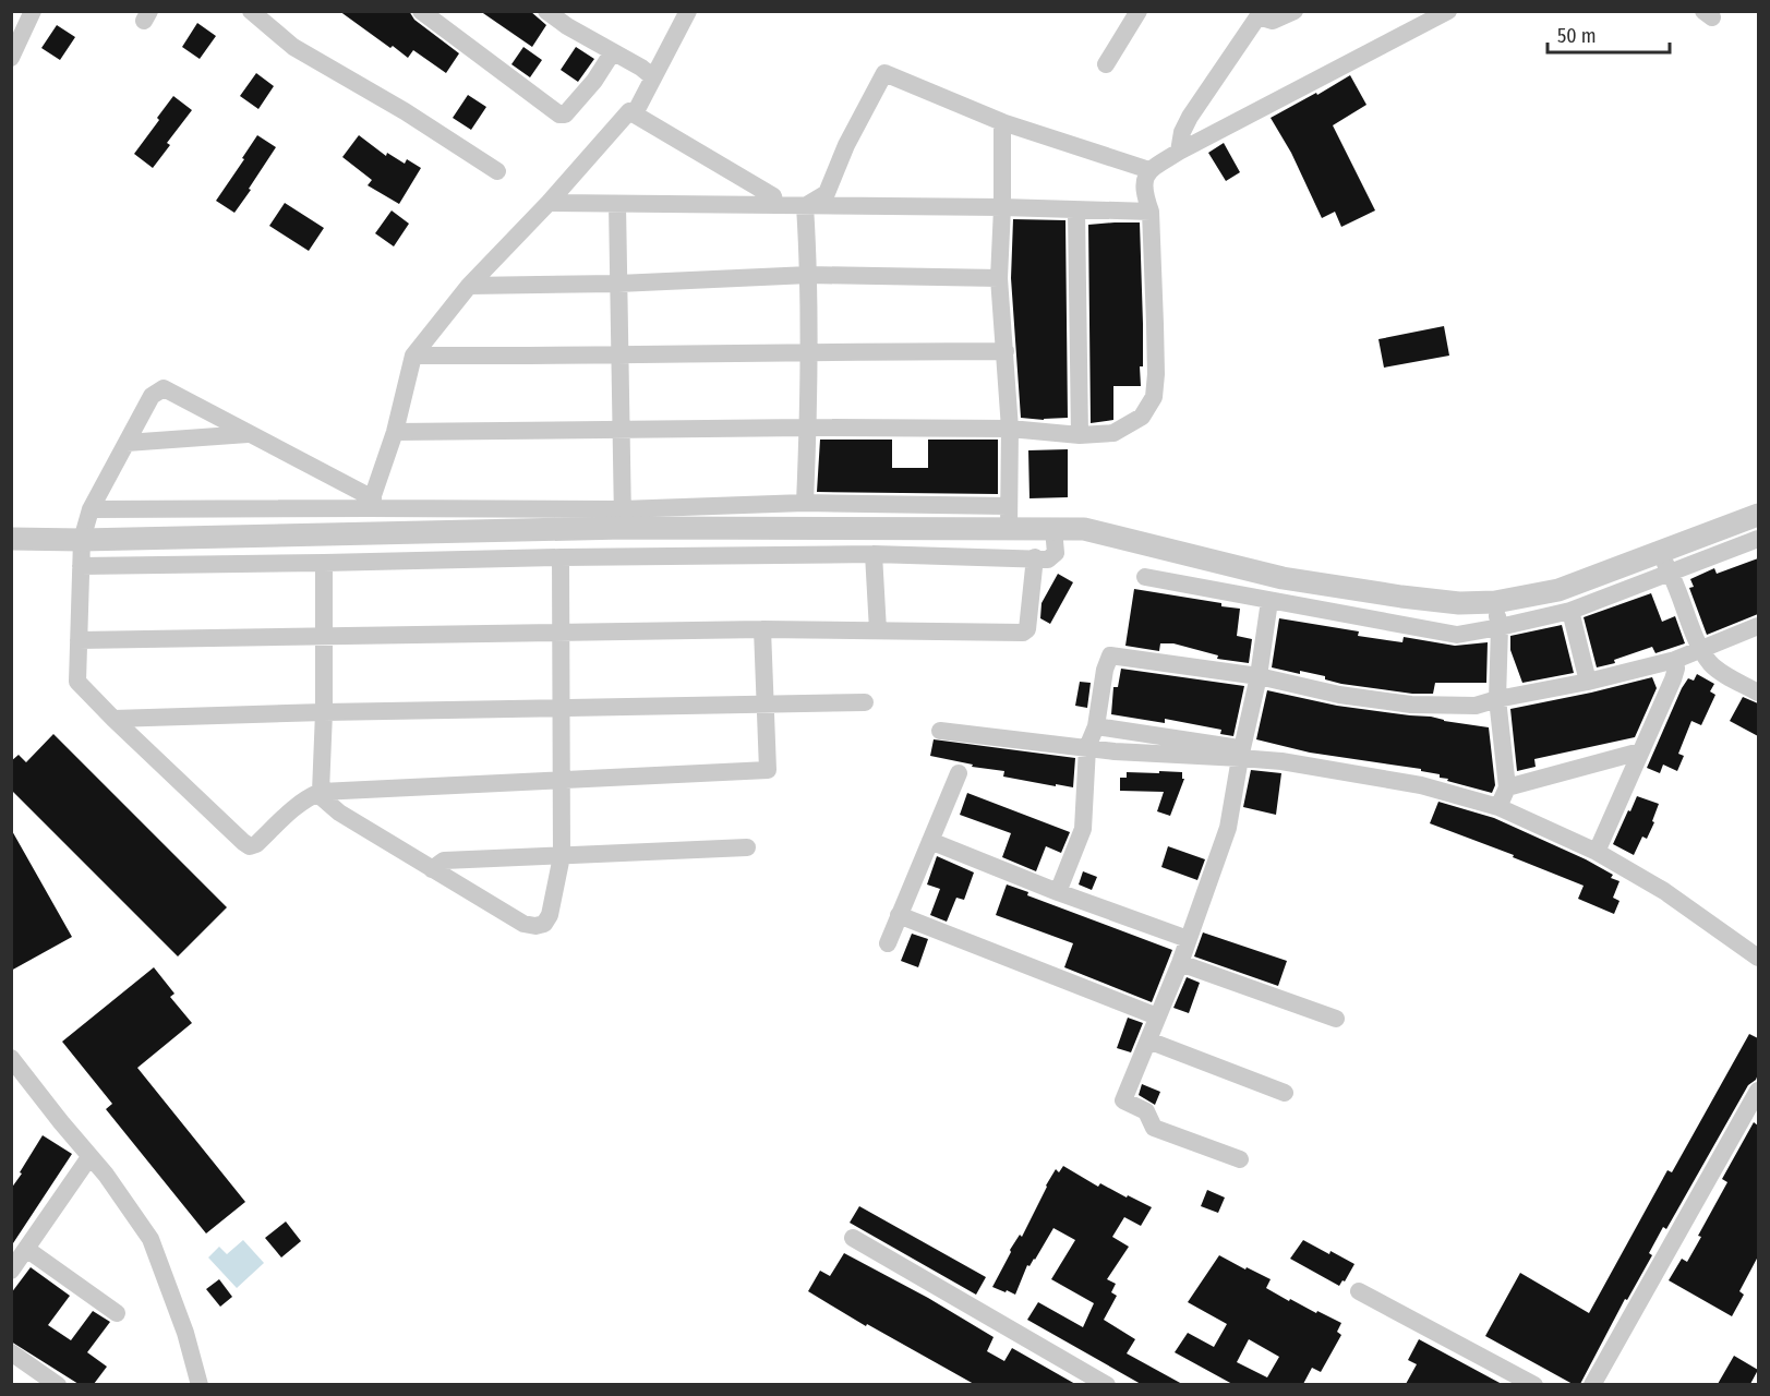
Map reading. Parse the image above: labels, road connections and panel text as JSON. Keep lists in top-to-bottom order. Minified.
{"scale_bar":"50 m"}
